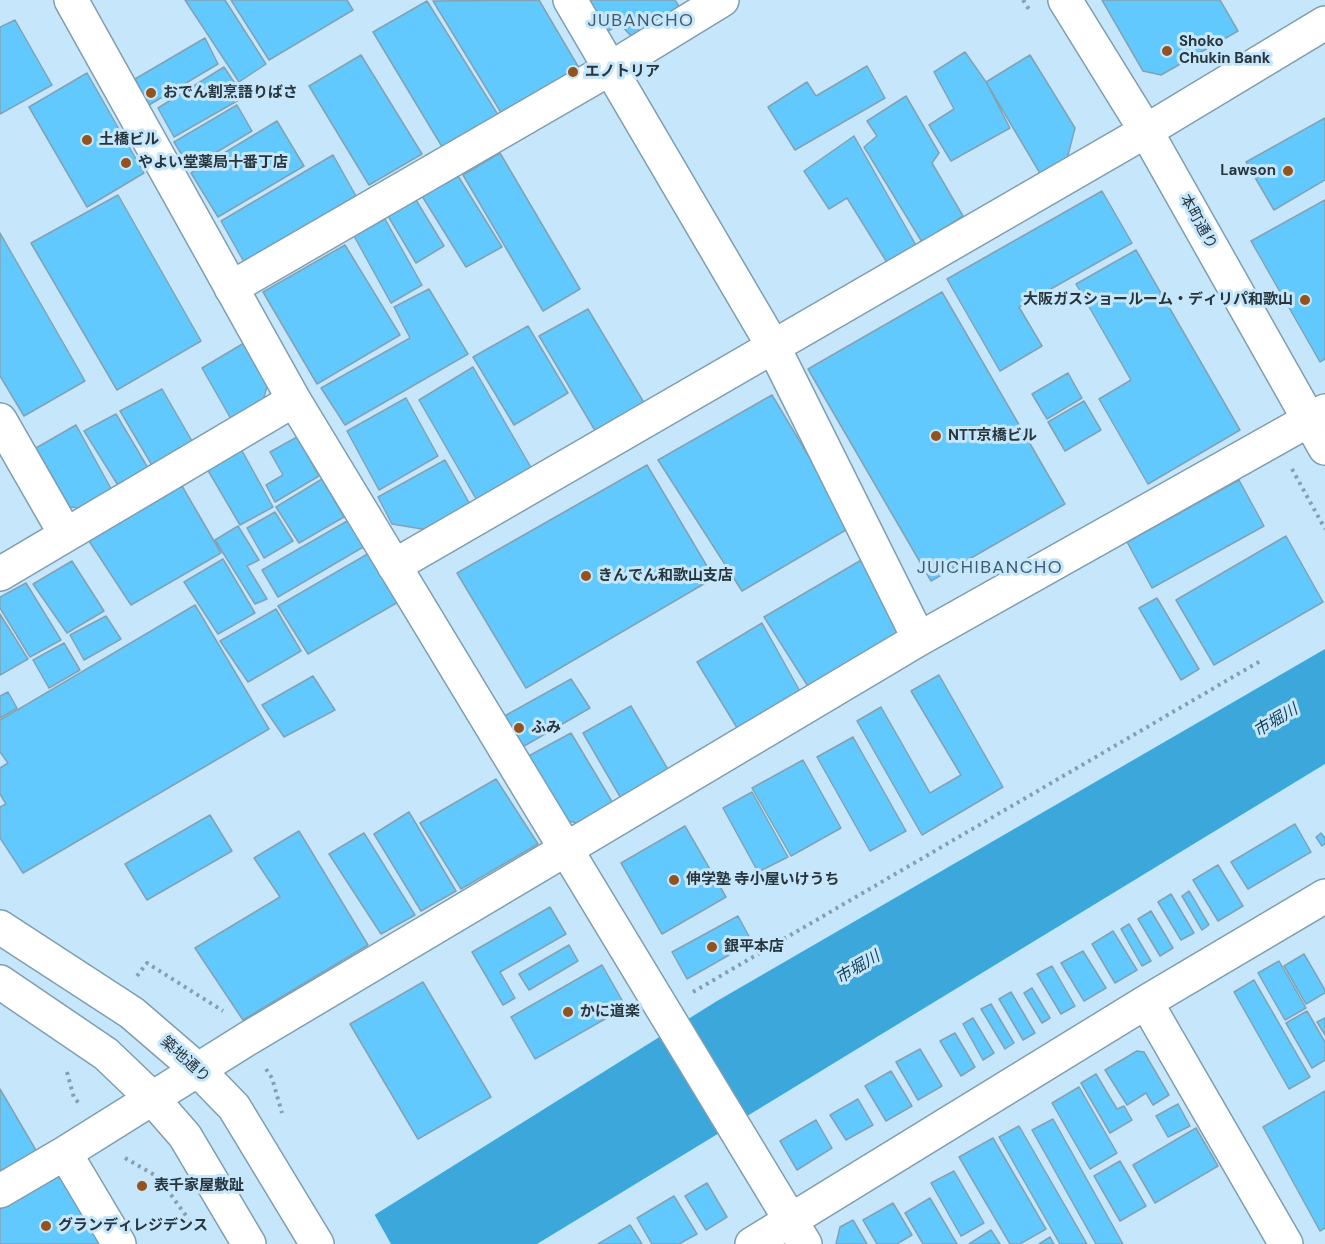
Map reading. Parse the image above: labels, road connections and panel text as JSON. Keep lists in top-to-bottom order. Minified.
{"streets":{"street":["本町通り","築地通り"]},"districts":["JUBANCHO","JUICHIBANCHO"],"water":["市堀川"],"places":["Shoko Chukin Bank","エノトリア","おでん割烹語りばさ","土橋ビル","やよい堂薬局十番丁店","Lawson","大阪ガスショールーム・ディリパ和歌山","NTT京橋ビル","きんでん和歌山支店","ふみ","伸学塾 寺小屋いけうち","銀平本店","かに道楽","表千家屋敷趾","グランディレジデンス"]}
